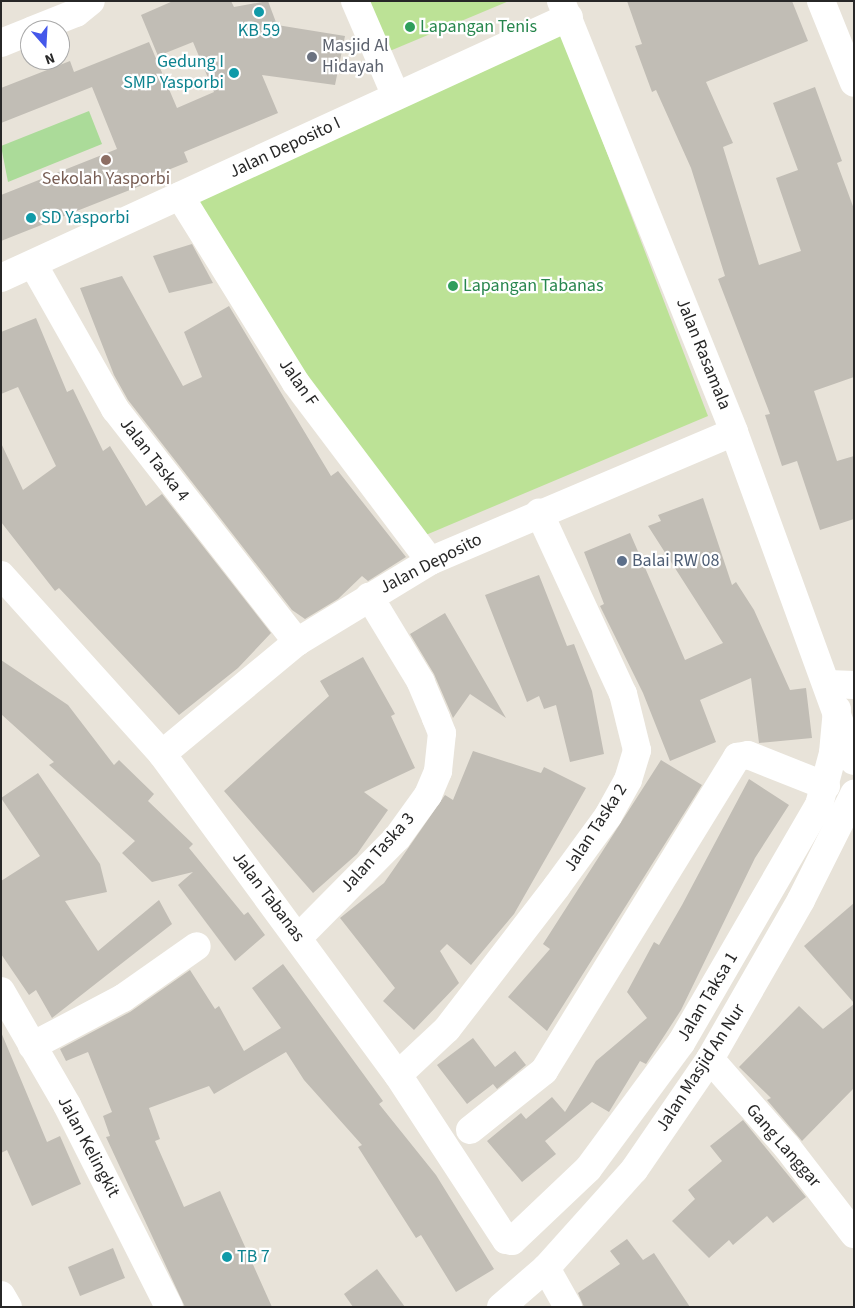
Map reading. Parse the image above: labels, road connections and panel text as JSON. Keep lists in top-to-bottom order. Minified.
{"streets":{"street":["Jalan Deposito I","Jalan Rasamala","Jalan F","Jalan Taska 4","Jalan Deposito","Jalan Taska 2","Jalan Taska 3","Jalan Tabanas","Jalan Taksa 1","Jalan Masjid An Nur","Gang Langgar","Jalan Kelingkit"]},"crossings":[["Jalan Deposito I","Jalan Rasamala"],["Jalan Deposito I","Jalan F"],["Jalan Deposito I","Jalan Taska 4"],["Jalan Rasamala","Jalan Deposito"],["Jalan Rasamala","Jalan Taksa 1"],["Jalan F","Jalan Deposito"],["Jalan Taska 4","Jalan Deposito"],["Jalan Deposito","Jalan Taska 2"],["Jalan Deposito","Jalan Taska 3"],["Jalan Deposito","Jalan Tabanas"],["Jalan Taska 2","Jalan Tabanas"],["Jalan Taska 3","Jalan Tabanas"],["Jalan Tabanas","Jalan Taksa 1"],["Jalan Masjid An Nur","Gang Langgar"]],"places":["KB 59","Lapangan Tenis","Masjid Al Hidayah","Gedung I SMP Yasporbi","Sekolah Yasporbi","SD Yasporbi","Lapangan Tabanas","Balai RW 08","TB 7"],"north":"bottom"}
